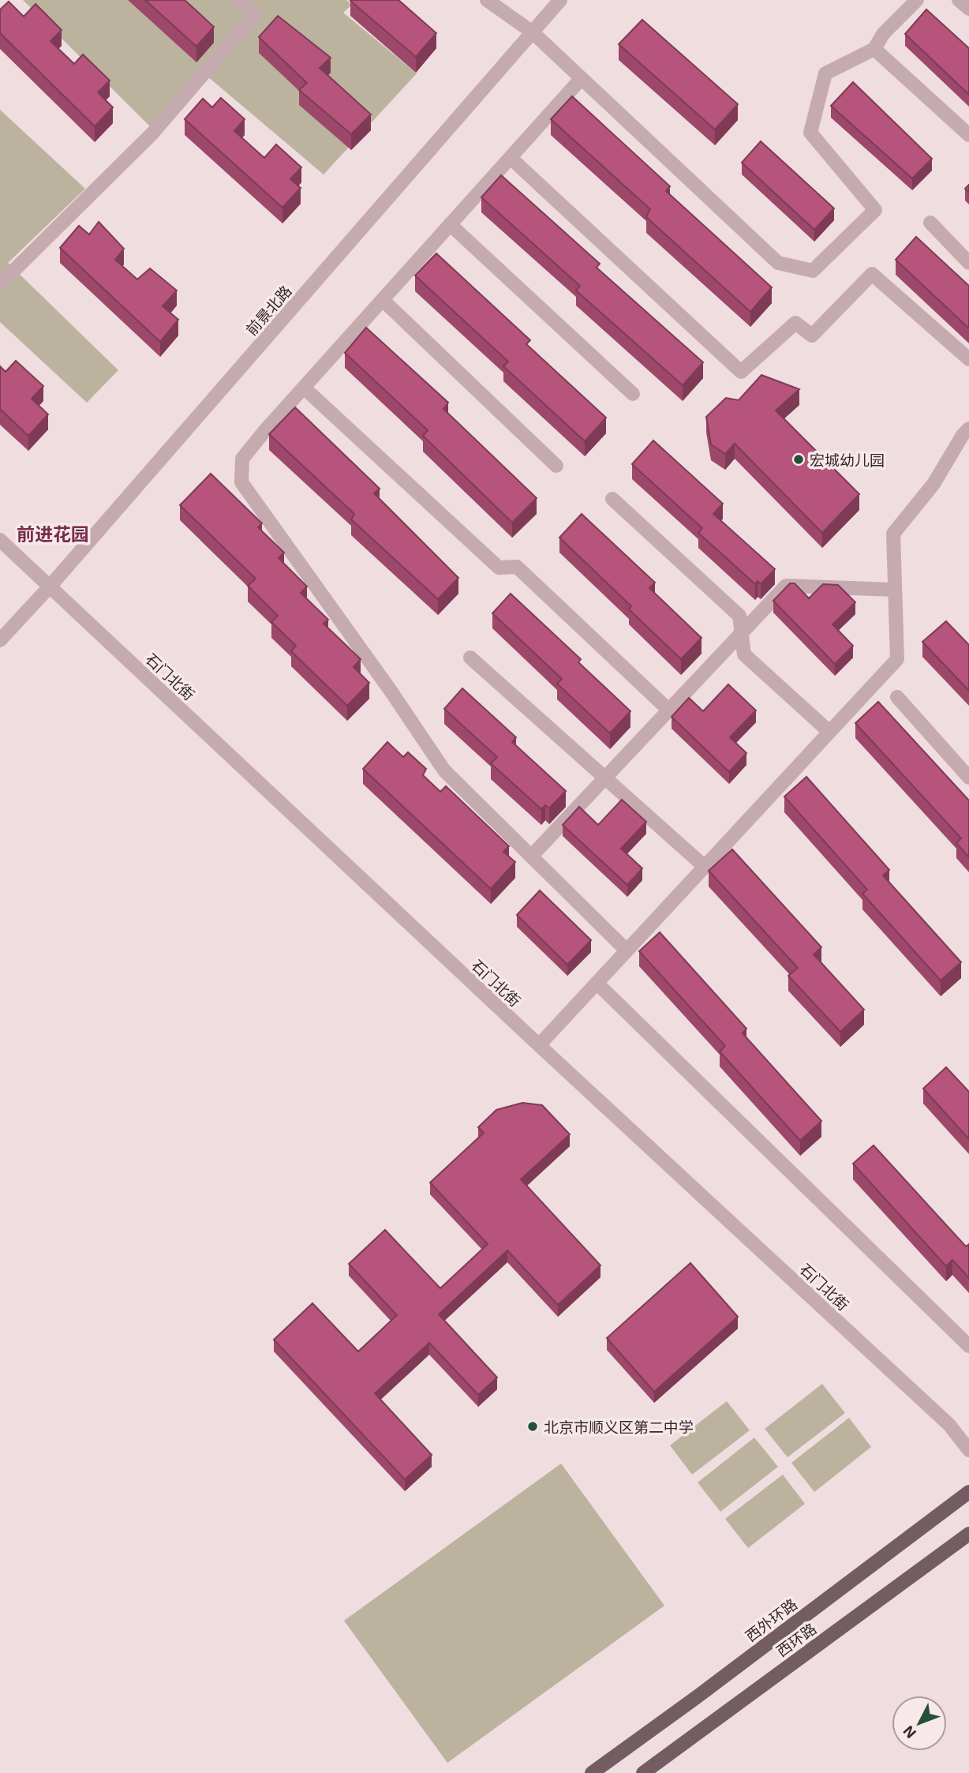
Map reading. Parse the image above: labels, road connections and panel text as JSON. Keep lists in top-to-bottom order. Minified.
{"streets":{"main road":["西外环路","西环路"],"street":["前景北路","石门北街"]},"crossings":[["前景北路","石门北街"]],"districts":["前进花园"],"places":["宏城幼儿园","北京市顺义区第二中学"],"north":"bottom left"}
